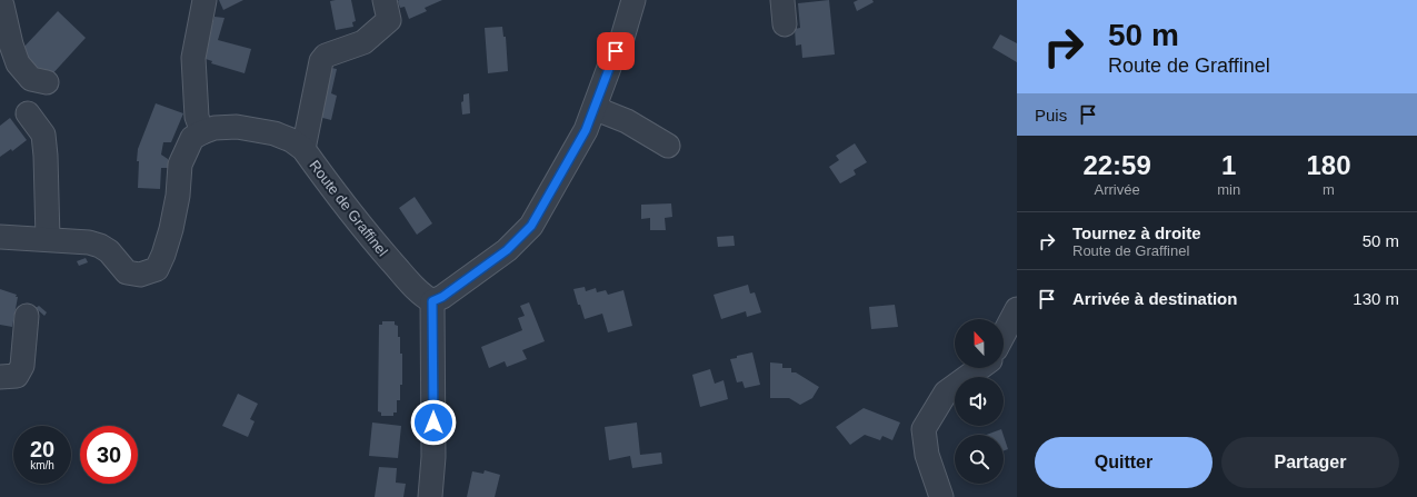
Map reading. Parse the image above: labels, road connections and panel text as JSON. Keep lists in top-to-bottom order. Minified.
{"streets":{"street":["Route de Graffinel"]},"north":"top","page":{"turn":["50 m","Route de Graffinel"],"then":"Puis","eta":["22:59","Arrivée","1","min","180","m"],"list":[{"name":"Tournez à droite","note":"Route de Graffinel","value":"50 m"},{"name":"Arrivée à destination","value":"130 m"}],"speed":"20 km/h","limit":"30","buttons":["Quitter","Partager"]}}
